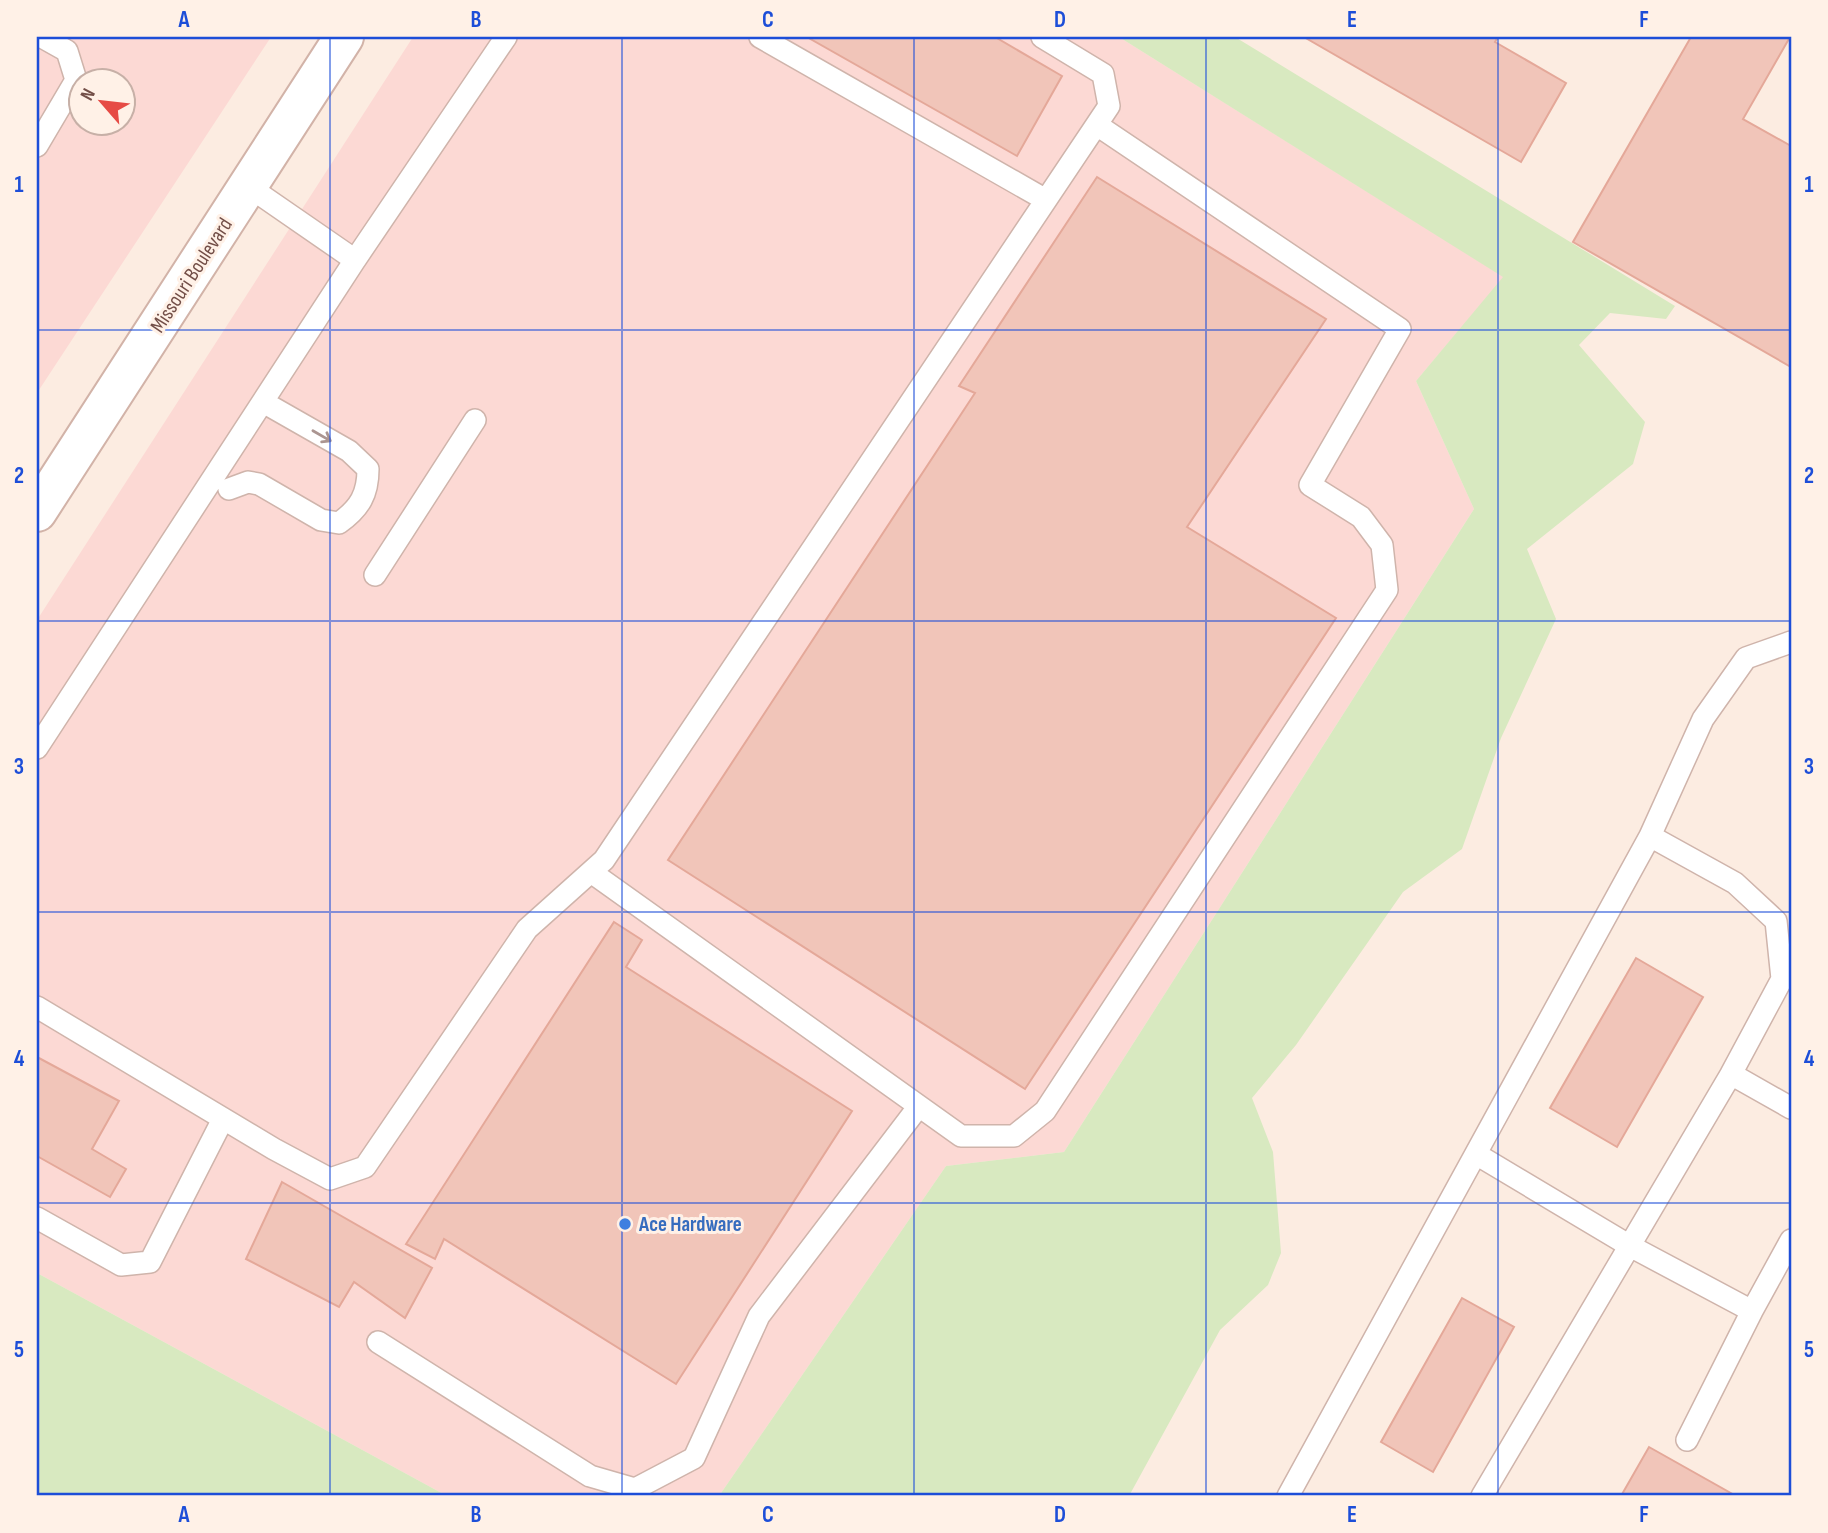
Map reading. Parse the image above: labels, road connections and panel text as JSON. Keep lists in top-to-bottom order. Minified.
{"streets":{"main road":["Missouri Boulevard"]},"places":["Ace Hardware"],"north":"top left","grid":{"columns":["A","B","C","D","E","F"],"rows":["1","2","3","4","5"]}}
